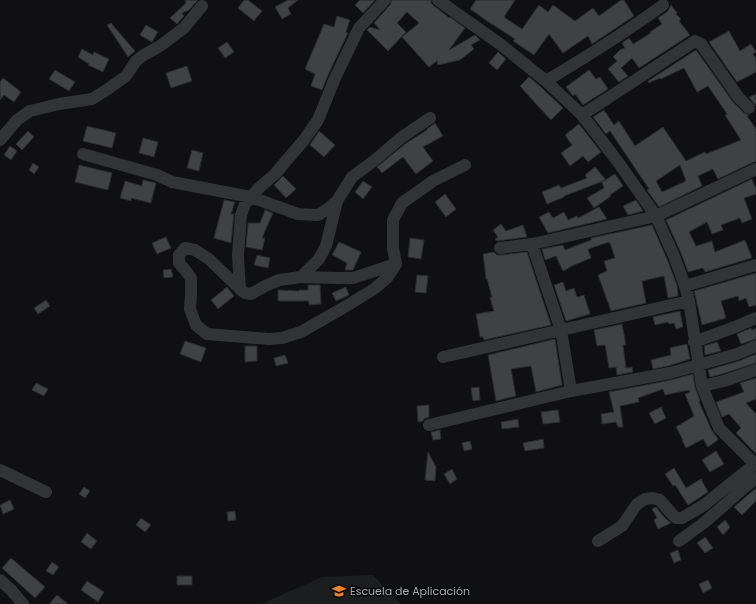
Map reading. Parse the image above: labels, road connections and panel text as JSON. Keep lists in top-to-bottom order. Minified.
{"places":{"school or university":["Escuela de Aplicación"]}}
